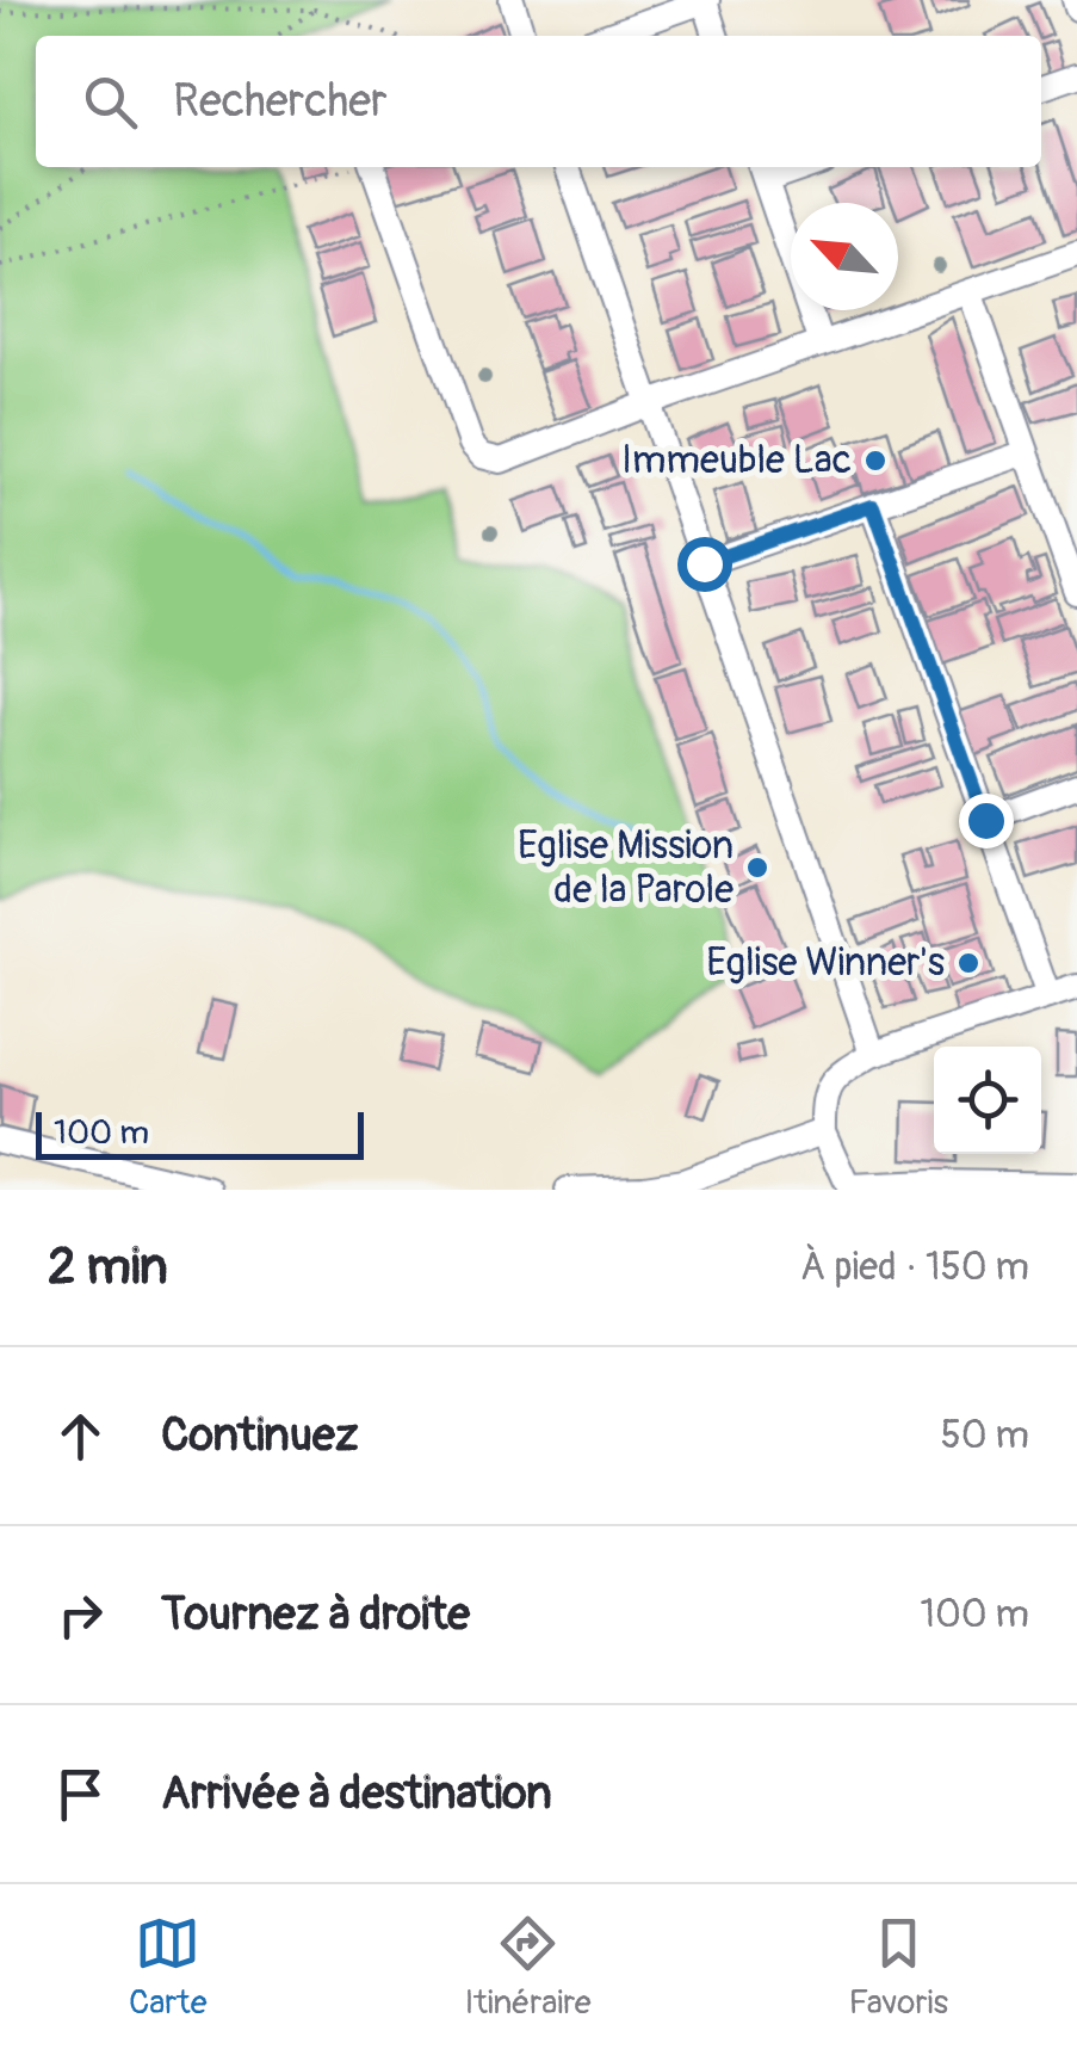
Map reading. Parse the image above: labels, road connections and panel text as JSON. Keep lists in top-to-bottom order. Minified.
{"places":["Immeuble Lac","Eglise Mission de la Parole","Eglise Winner's"],"scale_bar":"100 m","north":"top left","page":{"search":"Rechercher","scale":"100 m","heading":["2 min","À pied · 150 m"],"list":[["Continuez","50 m"],["Tournez à droite","100 m"],"Arrivée à destination"],"nav":["Carte","Itinéraire","Favoris"]}}
